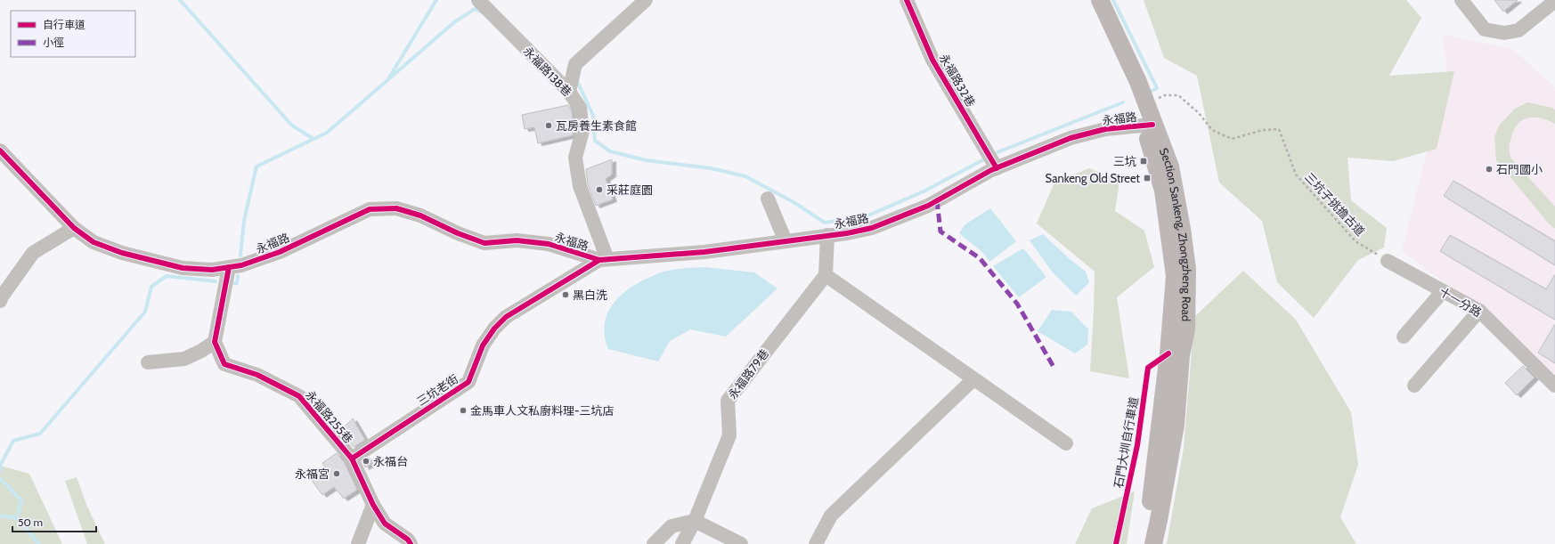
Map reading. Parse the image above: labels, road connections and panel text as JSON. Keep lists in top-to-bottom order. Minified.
{"streets":{"main road":["Section Sankeng, Zhongzheng Road"],"street":["永福路138巷","永福路32巷","永福路","十一分路","永福路79巷","三坑老街","永福路255巷"],"path":["三坑子挑擔古道"],"cycle path":["石門大圳自行車道"]},"crossings":[["永福路138巷","永福路"],["永福路138巷","三坑老街"],["永福路32巷","永福路"],["永福路","Section Sankeng, Zhongzheng Road"],["永福路","三坑老街"],["三坑子挑擔古道","十一分路"],["三坑老街","永福路255巷"]],"places":{"other":["瓦房養生素食館","石門國小","采莊庭園","黑白洗","金馬車人文私廚料理-三坑店","永福台","永福宮"],"transit":["三坑","Sankeng Old Street"]},"legend":["自行車道","小徑"],"scale_bar":"50 m"}
